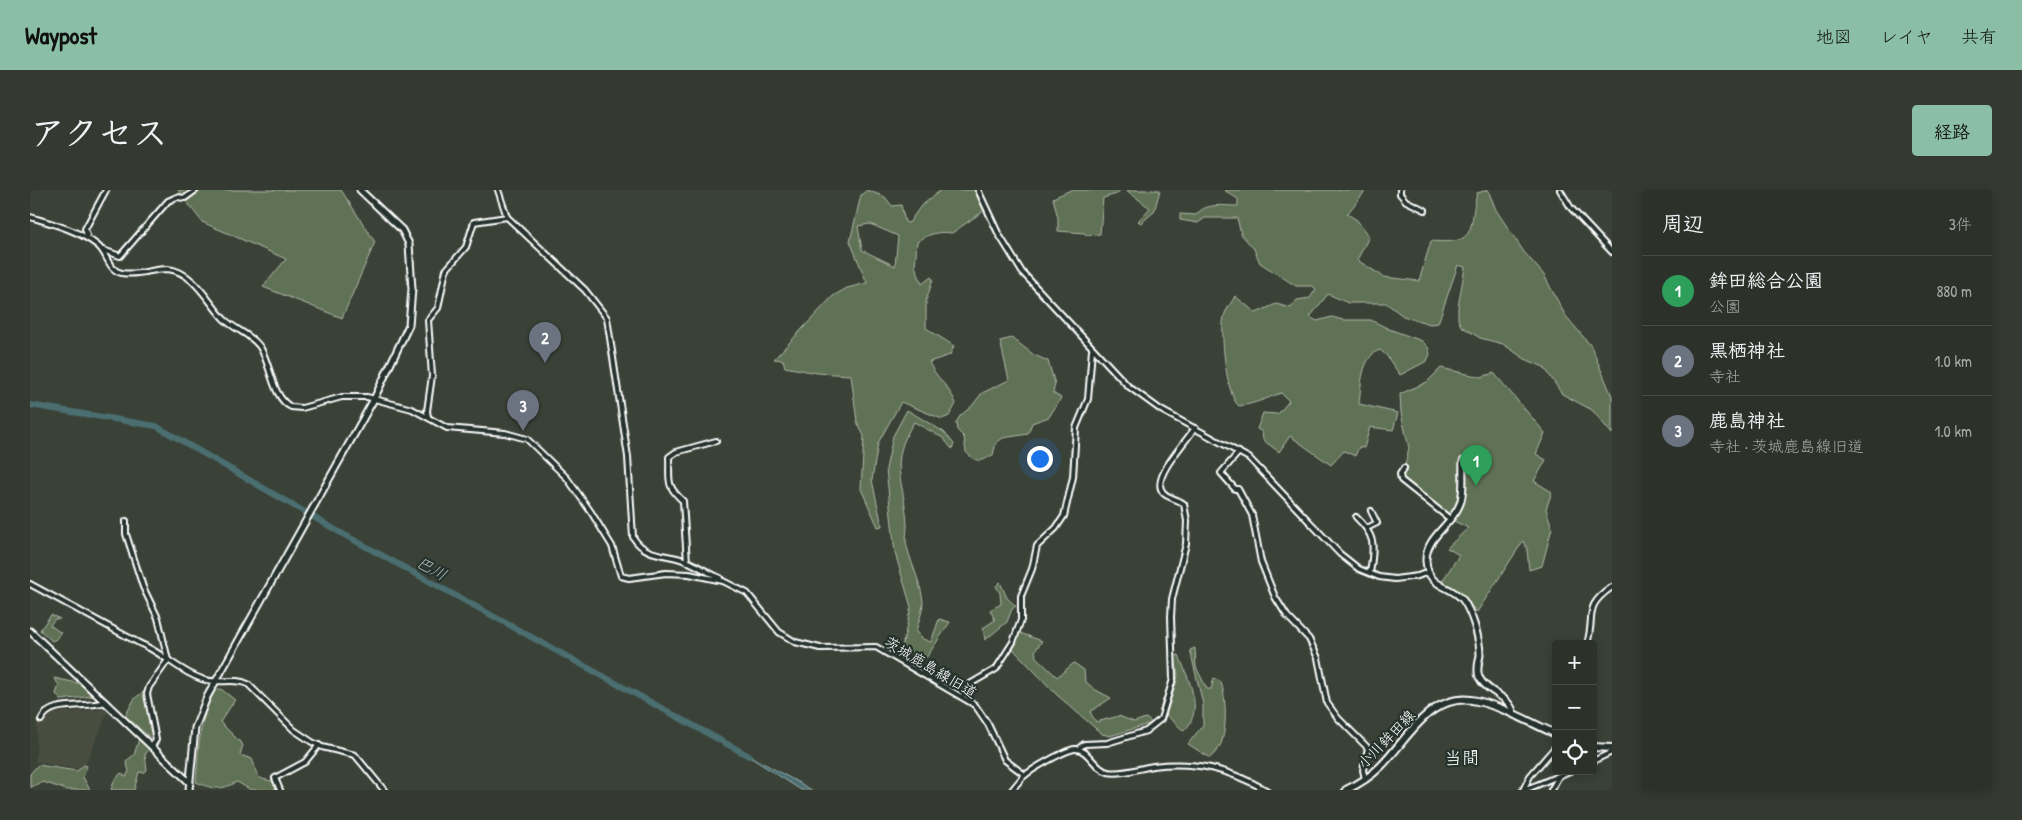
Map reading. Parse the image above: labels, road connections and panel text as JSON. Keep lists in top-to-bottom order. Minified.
{"streets":{"main road":["小川鉾田線"],"street":["茨城鹿島線旧道"]},"districts":["当間"],"water":["巴川"],"page":{"header":"Waypost","nav":["地図","レイヤ","共有"],"title":"アクセス","buttons":"経路","heading":["周辺","3件"],"list":[{"mark":"1","name":"鉾田総合公園","note":"公園","value":"880 m"},{"mark":"2","name":"黒栖神社","note":"寺社","value":"1.0 km"},{"mark":"3","name":"鹿島神社","note":"寺社 · 茨城鹿島線旧道","value":"1.0 km"}],"pins":["2","3","1"],"map_buttons":["+","−"]}}
